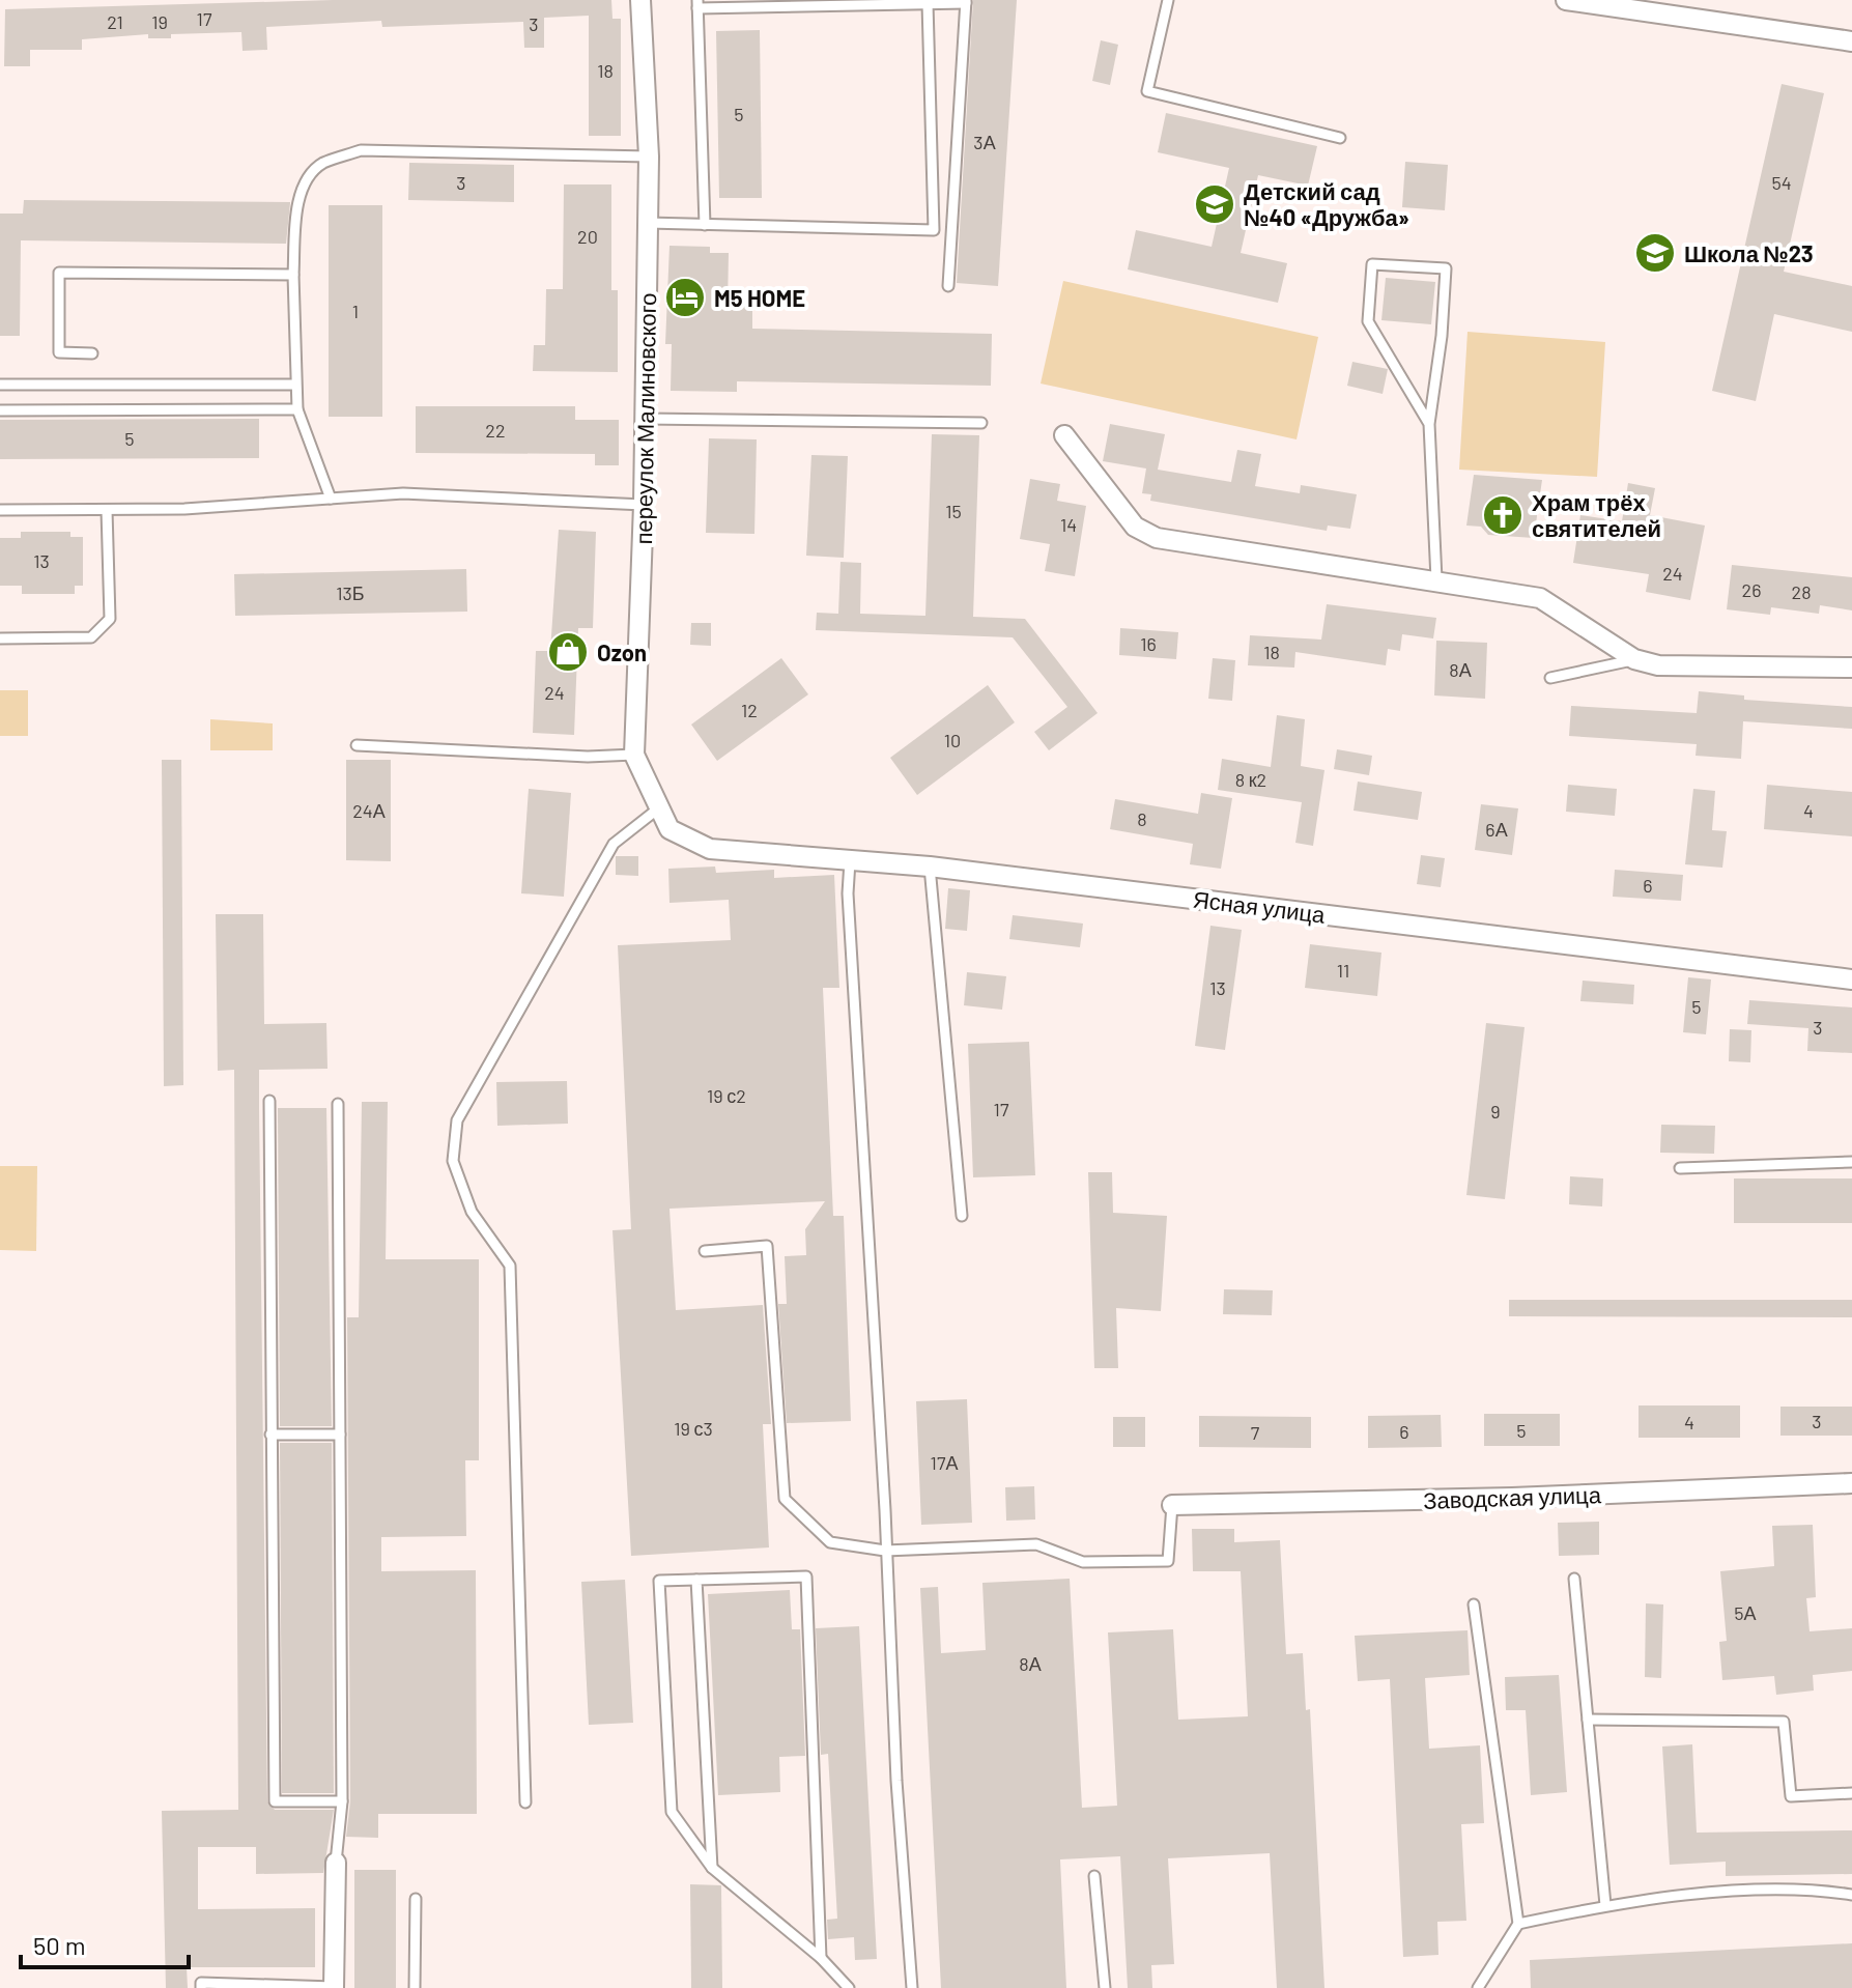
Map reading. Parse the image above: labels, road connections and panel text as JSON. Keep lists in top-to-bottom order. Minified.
{"streets":{"street":["переулок Малиновского","Ясная улица","Заводская улица"]},"crossings":[["переулок Малиновского","Ясная улица"]],"places":{"school or university":["Детский сад №40 «Дружба»","Школа №23"],"hotel":["M5 HOME"],"church":["Храм трёх святителей"],"shop":["Ozon"]},"house_numbers":["17","21","19","3","18","5","3А","3","54","20","1","22","5","15","14","13","24","26","28","13Б","16","18","8А","24","12","10","8 к2","24А","4","8","6А","6","11","13","5","3","19 с2","17","9","3","4","19 с3","5","6","7","17А","5А","8А"],"scale_bar":"50 m"}
